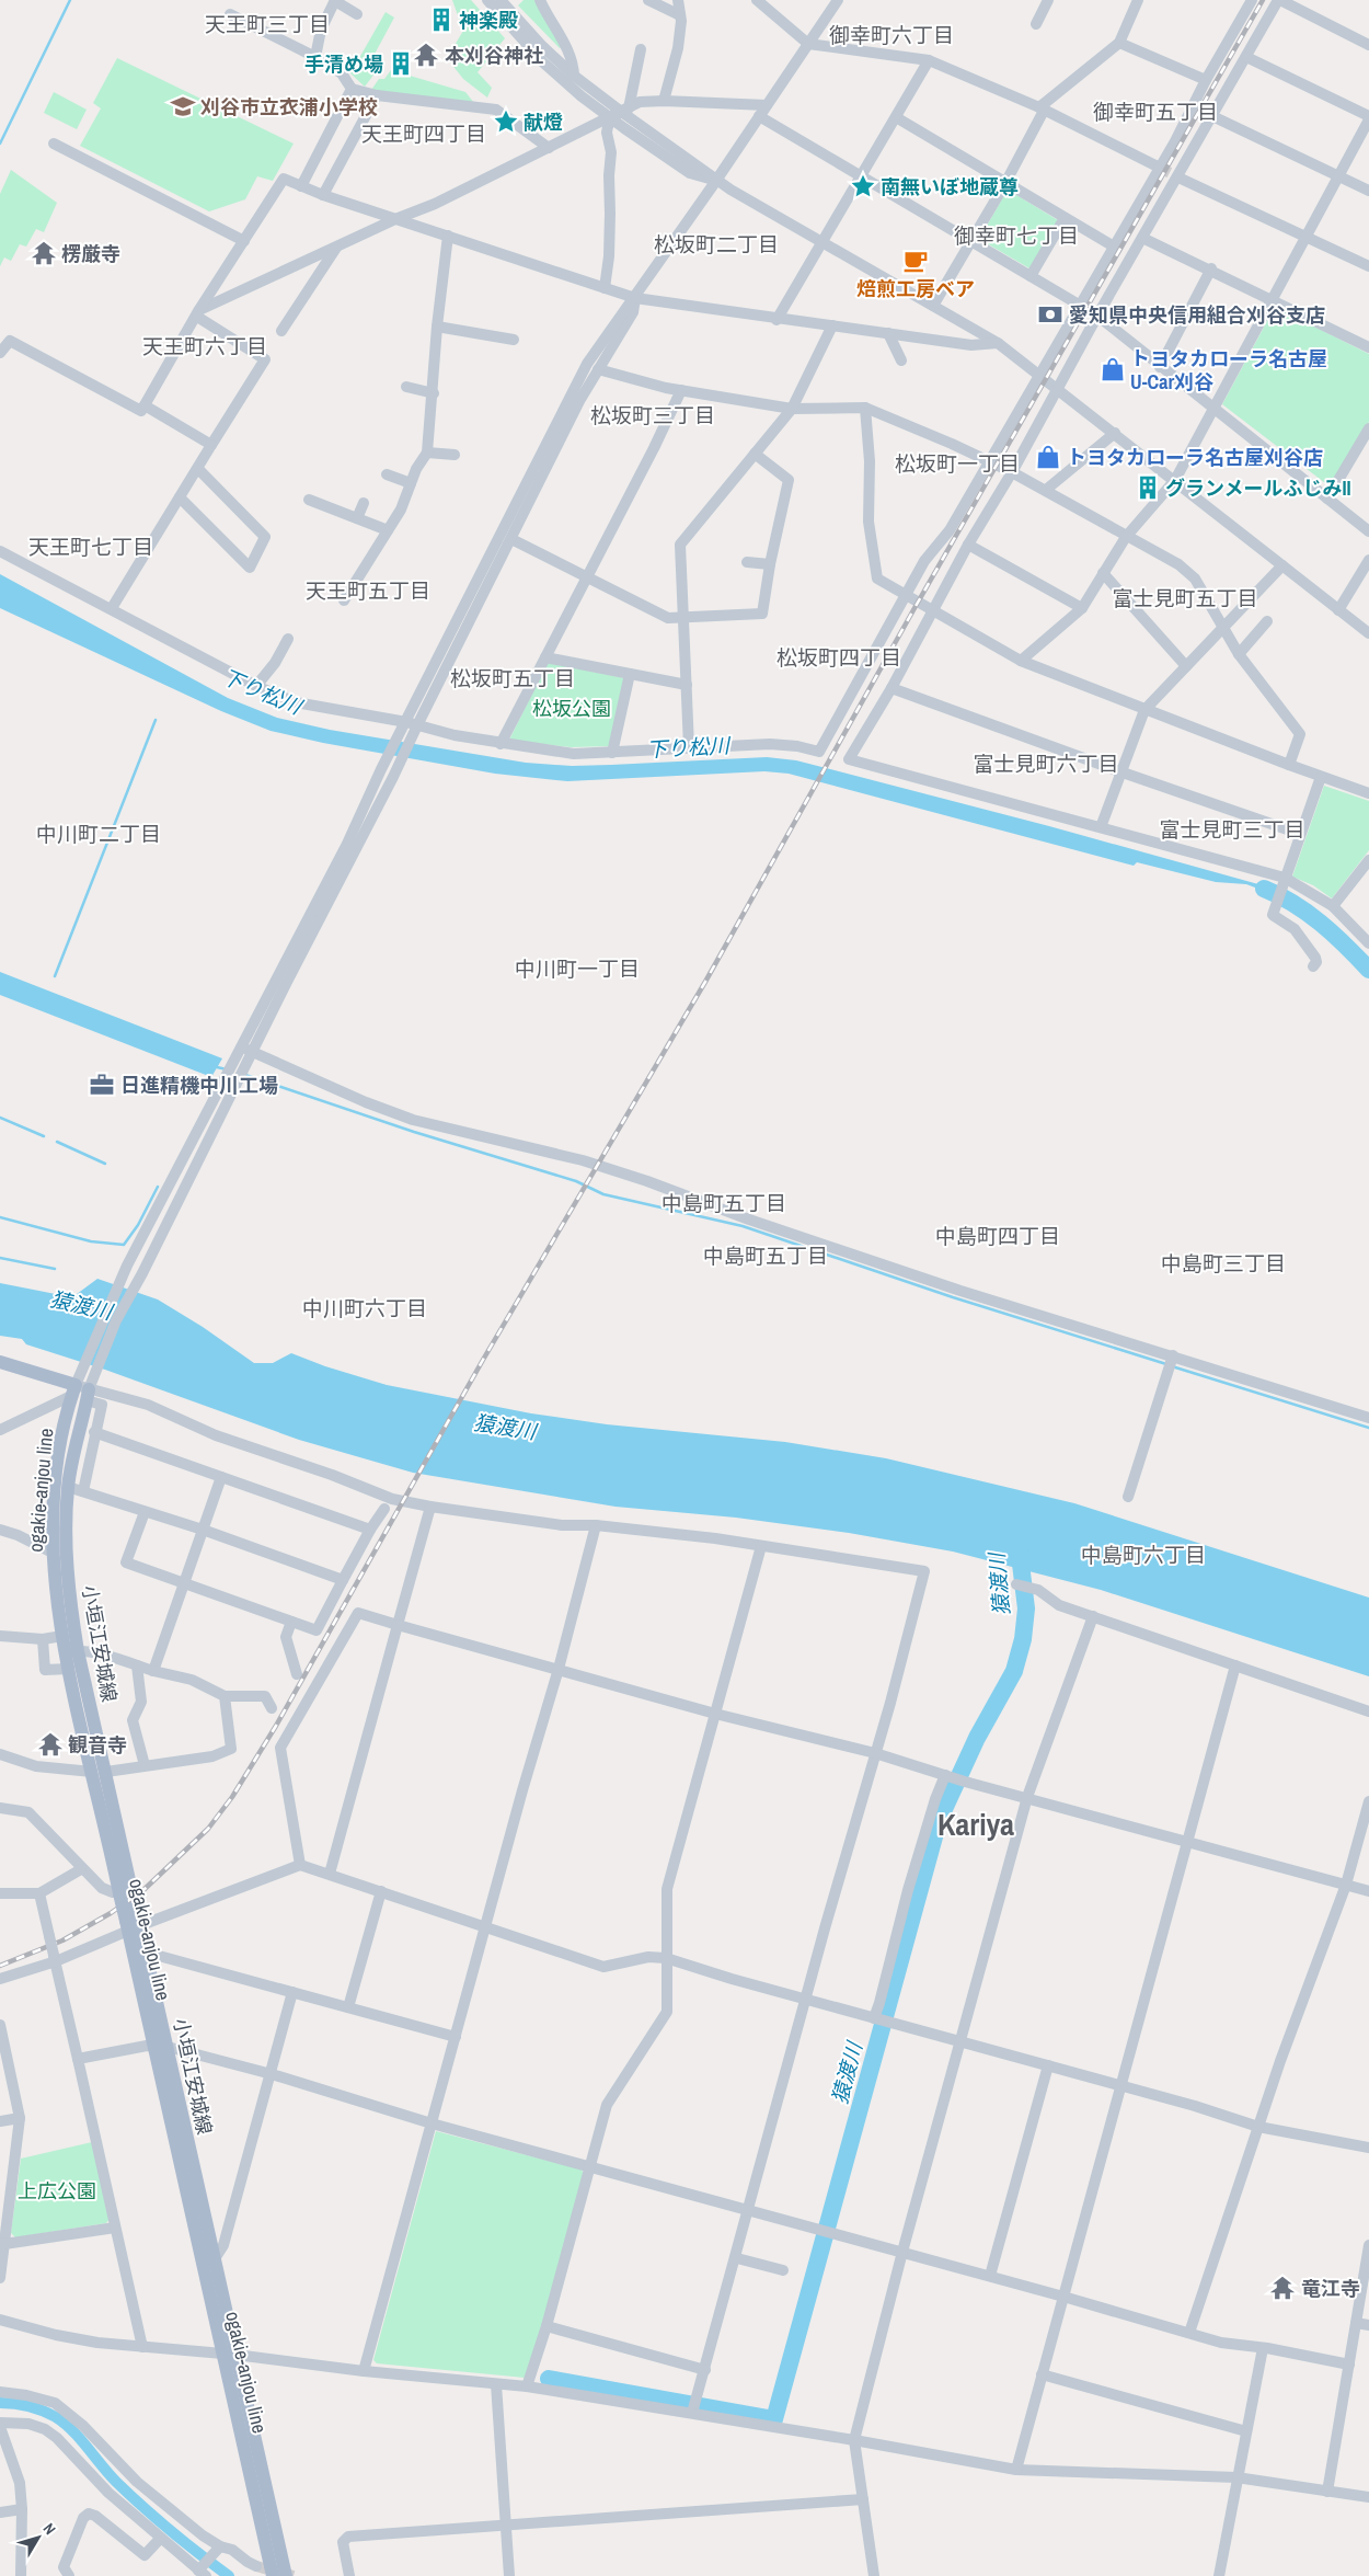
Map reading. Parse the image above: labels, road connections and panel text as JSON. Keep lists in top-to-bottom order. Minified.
{"streets":{"main road":["ogakie-anjou line","小垣江安城線"]},"crossings":[["ogakie-anjou line","小垣江安城線"]],"districts":["天王町三丁目","御幸町六丁目","御幸町五丁目","天王町四丁目","御幸町七丁目","松坂町二丁目","天王町六丁目","松坂町三丁目","松坂町一丁目","天王町七丁目","天王町五丁目","富士見町五丁目","松坂町四丁目","松坂町五丁目","富士見町六丁目","富士見町三丁目","中川町二丁目","中川町一丁目","中島町五丁目","中島町四丁目","中島町五丁目","中島町三丁目","中川町六丁目","中島町六丁目","Kariya"],"water":["下り松川","猿渡川"],"parks":["松坂公園","上広公園"],"places":{"building":["神楽殿","手清め場","グランメールふじみII"],"temple":["本刈谷神社","楞厳寺","観音寺","竜江寺"],"school or university":["刈谷市立衣浦小学校"],"place":["献燈","南無いぼ地蔵尊"],"cafe":["焙煎工房ベア"],"bank":["愛知県中央信用組合刈谷支店"],"shop":["トヨタカローラ名古屋 U-Car刈谷","トヨタカローラ名古屋刈谷店"],"office":["日進精機中川工場"]},"north":"top right"}
